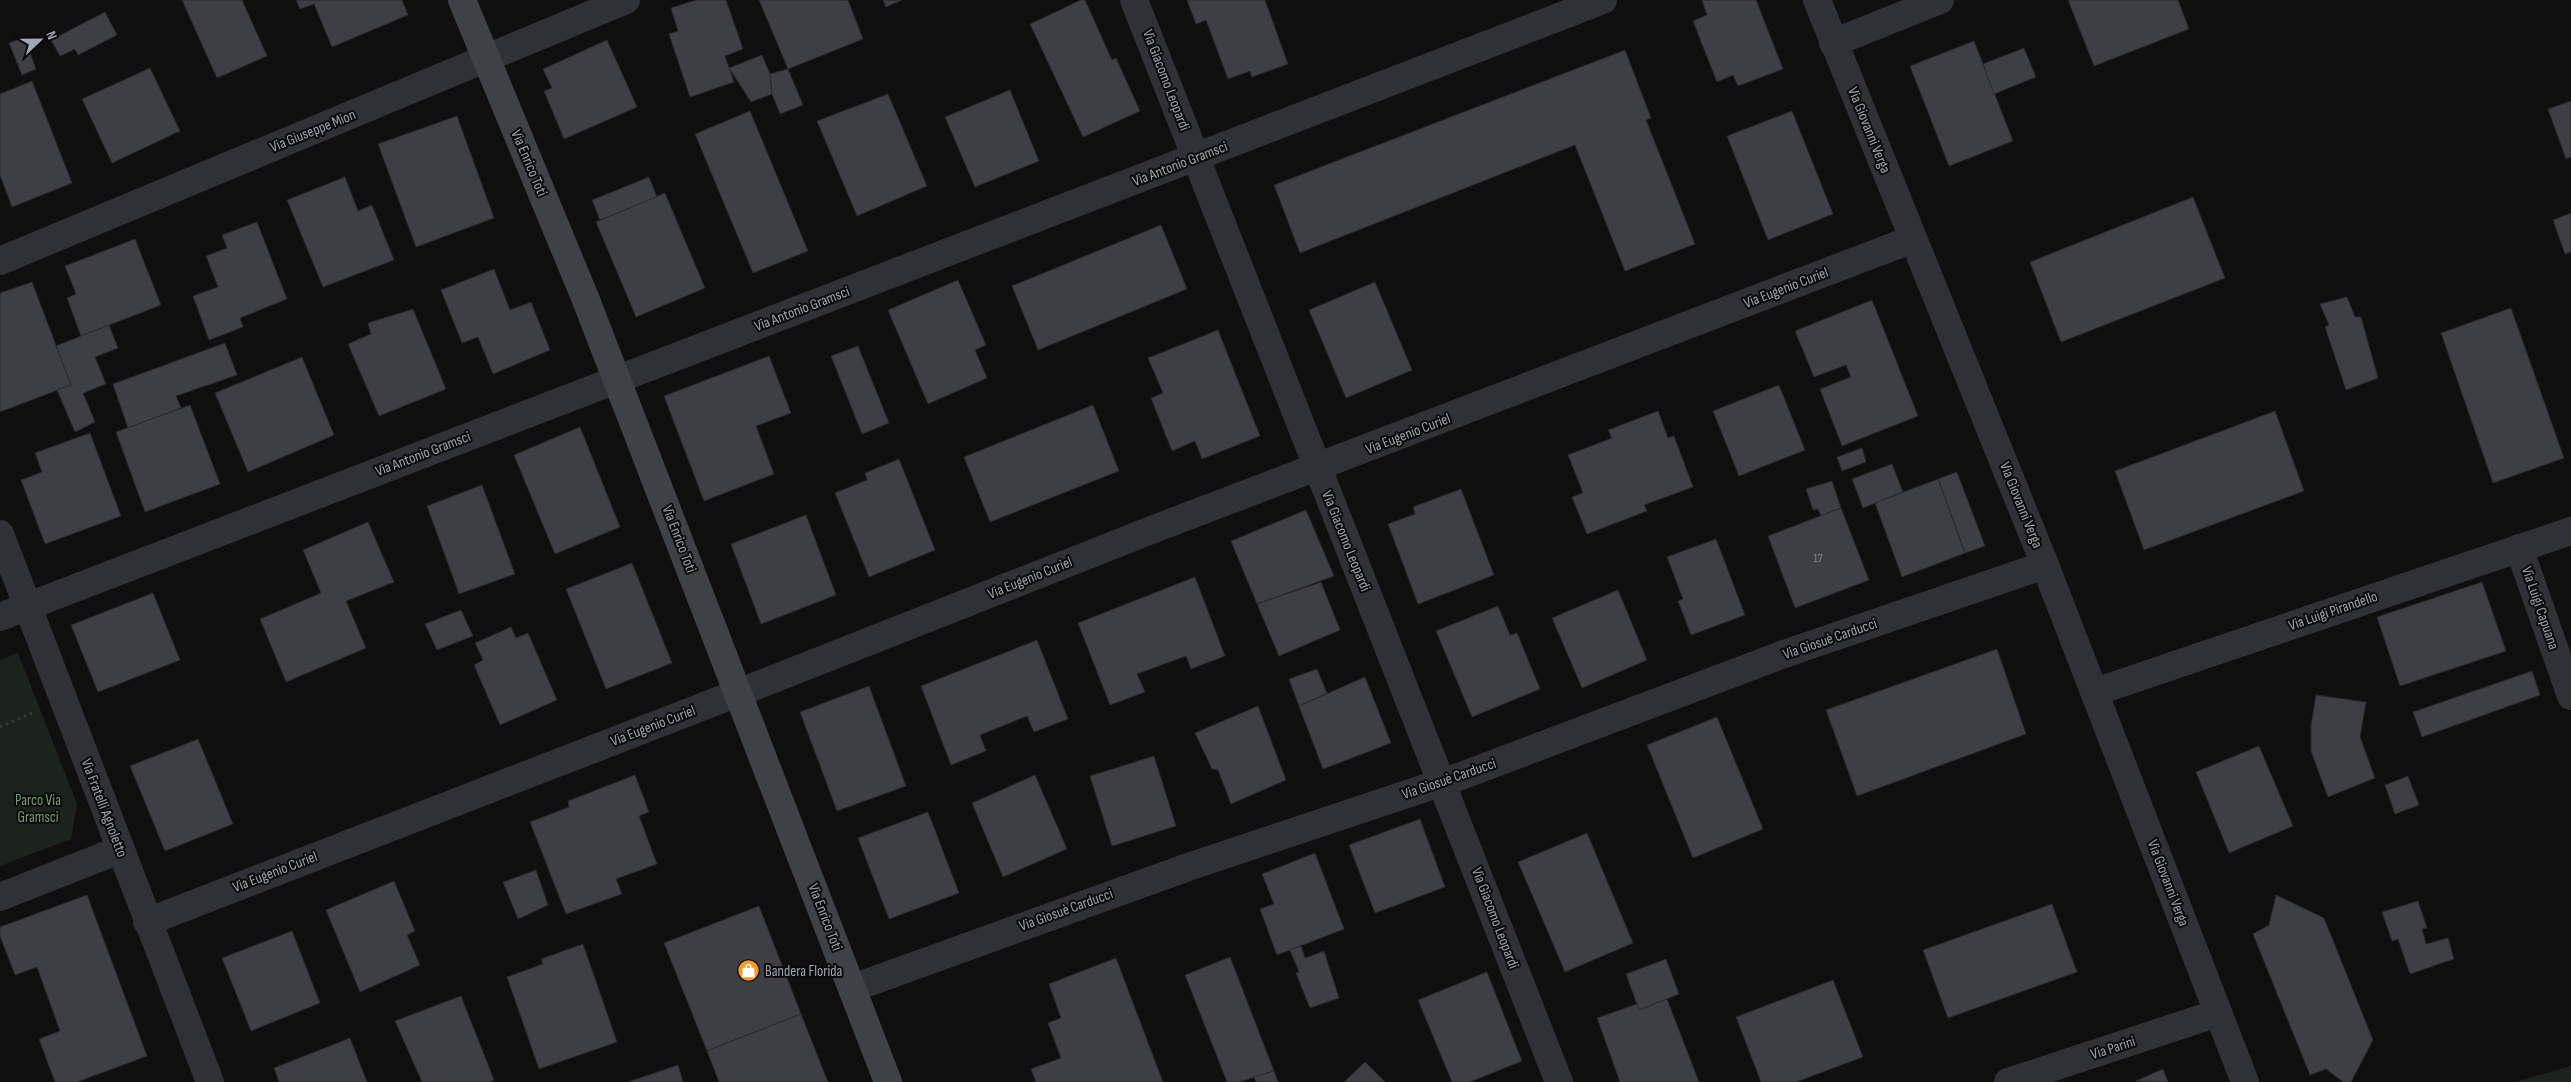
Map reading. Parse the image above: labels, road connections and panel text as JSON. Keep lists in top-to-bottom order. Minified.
{"streets":{"street":["Via Giacomo Leopardi","Via Giovanni Verga","Via Giuseppe Mion","Via Enrico Toti","Via Antonio Gramsci","Via Eugenio Curiel","Via Luigi Capuana","Via Luigi Pirandello","Via Giosuè Carducci","Via Fratelli Agnoletto","Via Parini"]},"crossings":[["Via Giacomo Leopardi","Via Antonio Gramsci"],["Via Giacomo Leopardi","Via Eugenio Curiel"],["Via Giacomo Leopardi","Via Giosuè Carducci"],["Via Giovanni Verga","Via Eugenio Curiel"],["Via Giovanni Verga","Via Luigi Pirandello"],["Via Giovanni Verga","Via Giosuè Carducci"],["Via Giovanni Verga","Via Parini"],["Via Giuseppe Mion","Via Enrico Toti"],["Via Enrico Toti","Via Antonio Gramsci"],["Via Enrico Toti","Via Eugenio Curiel"],["Via Enrico Toti","Via Giosuè Carducci"],["Via Antonio Gramsci","Via Fratelli Agnoletto"],["Via Eugenio Curiel","Via Fratelli Agnoletto"],["Via Luigi Capuana","Via Luigi Pirandello"]],"parks":["Parco Via Gramsci"],"places":{"shop":["Bandera Florida"]},"house_numbers":["17"],"north":"right"}
